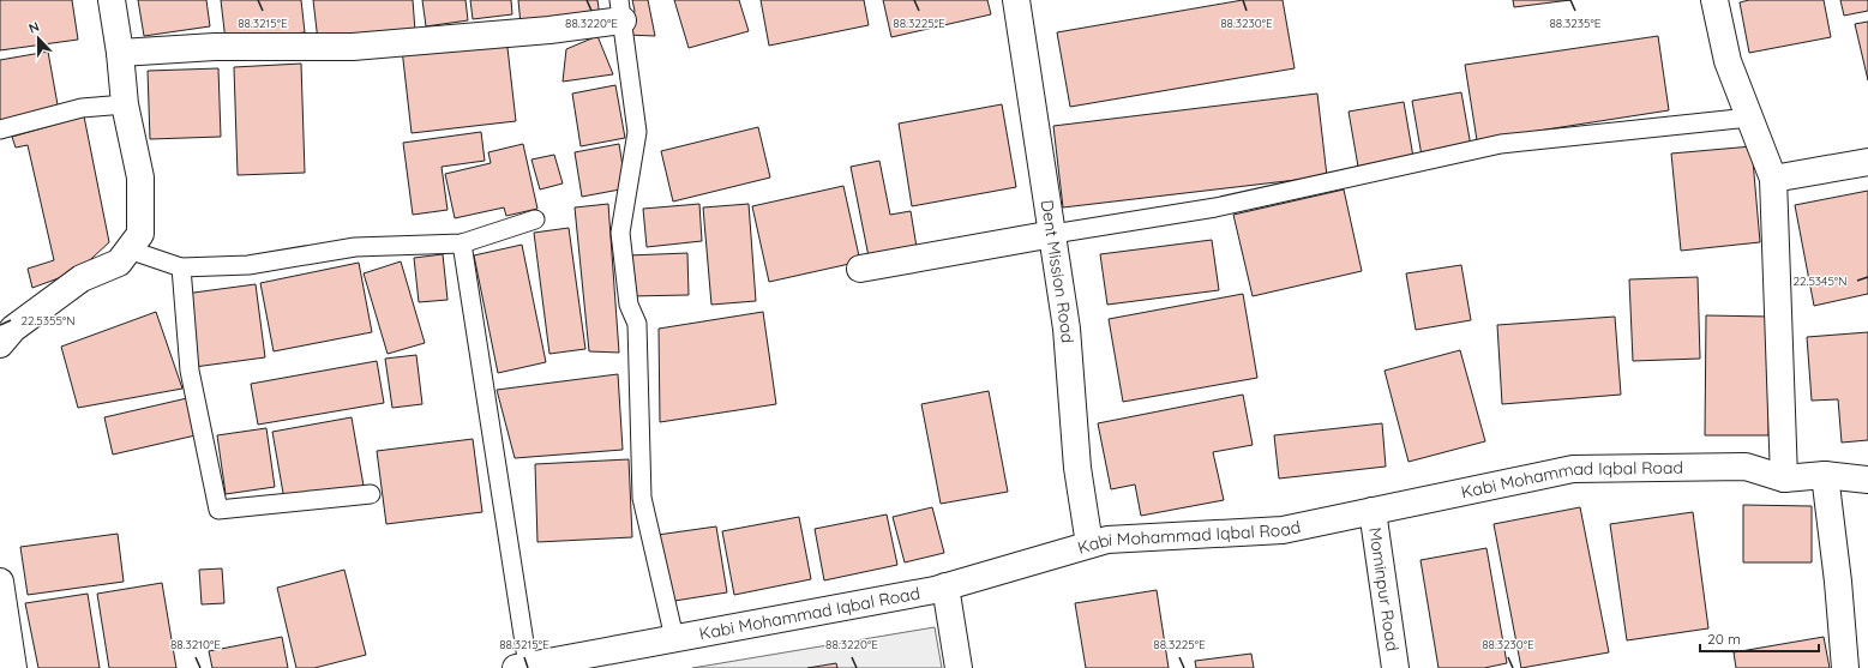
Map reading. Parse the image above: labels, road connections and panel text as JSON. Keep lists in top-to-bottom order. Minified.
{"streets":{"street":["Dent Mission Road","Kabi Mohammad Iqbal Road","Mominpur Road"]},"crossings":[["Dent Mission Road","Kabi Mohammad Iqbal Road"],["Kabi Mohammad Iqbal Road","Mominpur Road"]],"scale_bar":"20 m","north":"top","coordinates":["88.3215°E","88.3220°E","88.3225°E","88.3230°E","88.3235°E","22.5345°N","22.5355°N","88.3210°E"]}
